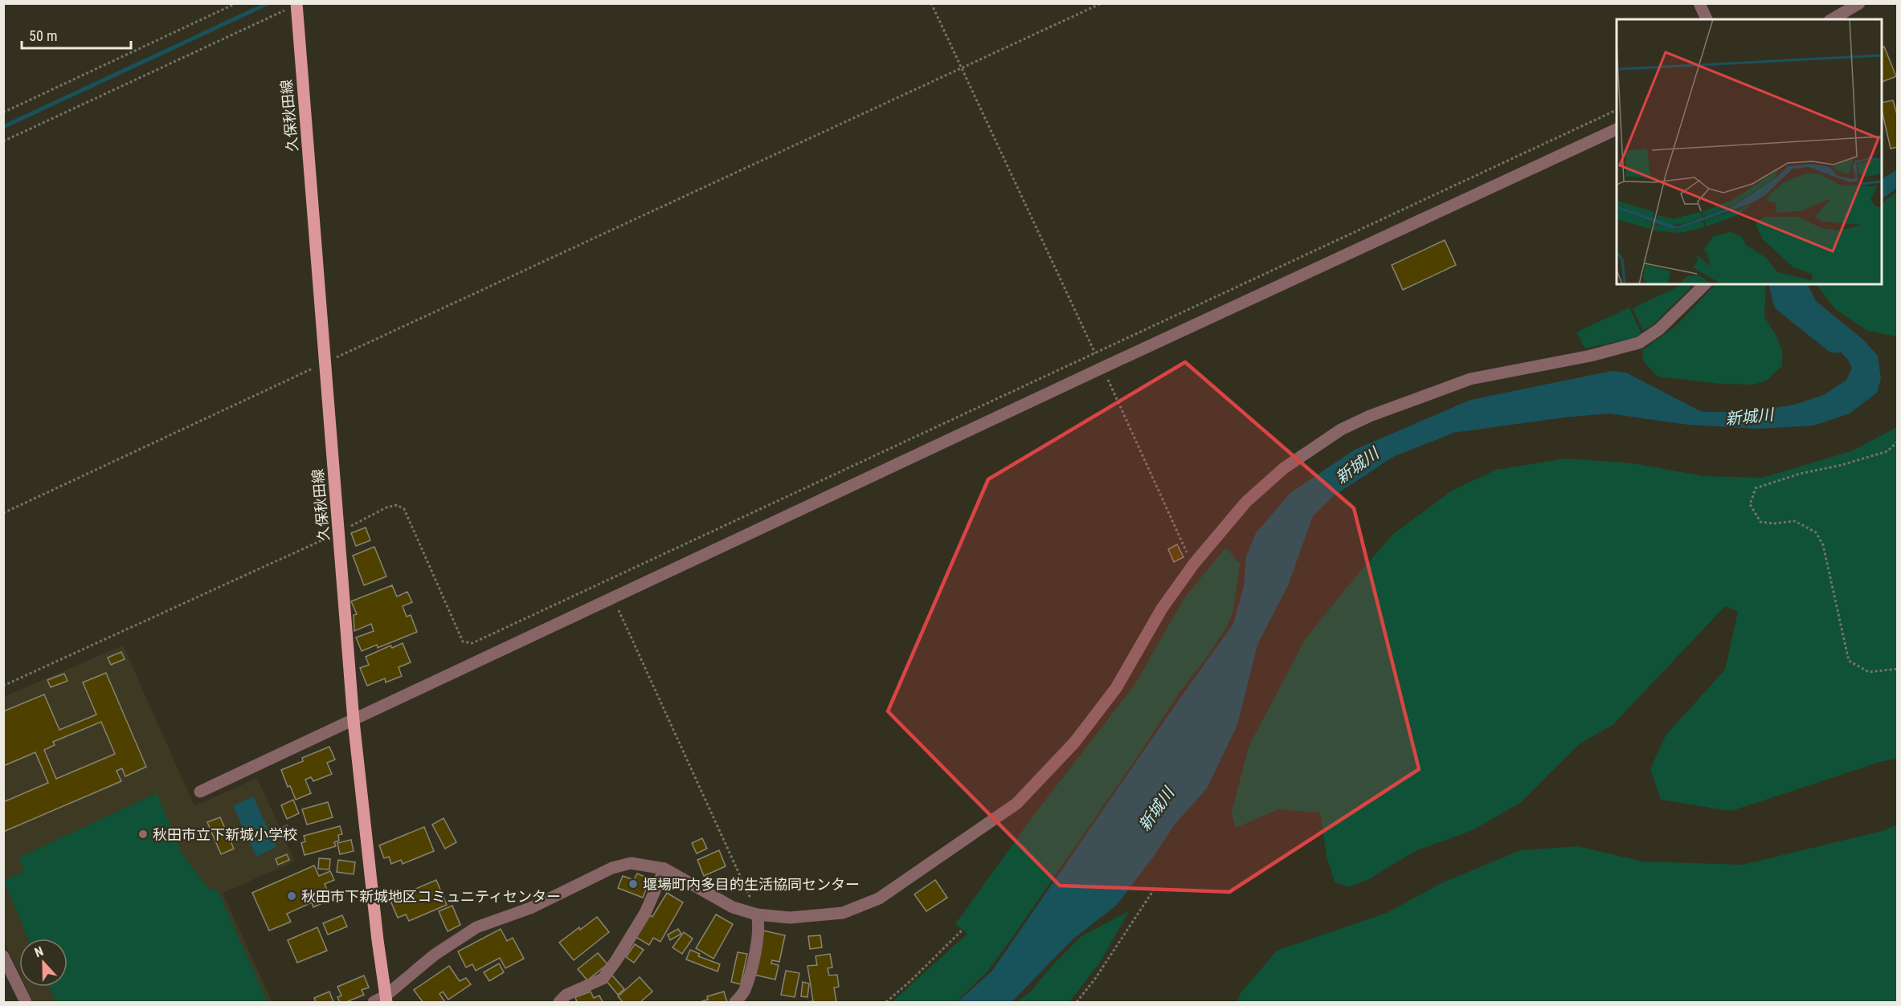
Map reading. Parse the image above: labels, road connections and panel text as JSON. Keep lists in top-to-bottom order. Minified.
{"streets":{"main road":["久保秋田線"]},"water":["新城川"],"places":["秋田市立下新城小学校","堰場町内多目的生活協同センター","秋田市下新城地区コミュニティセンター"],"scale_bar":"50 m","north":"top"}
